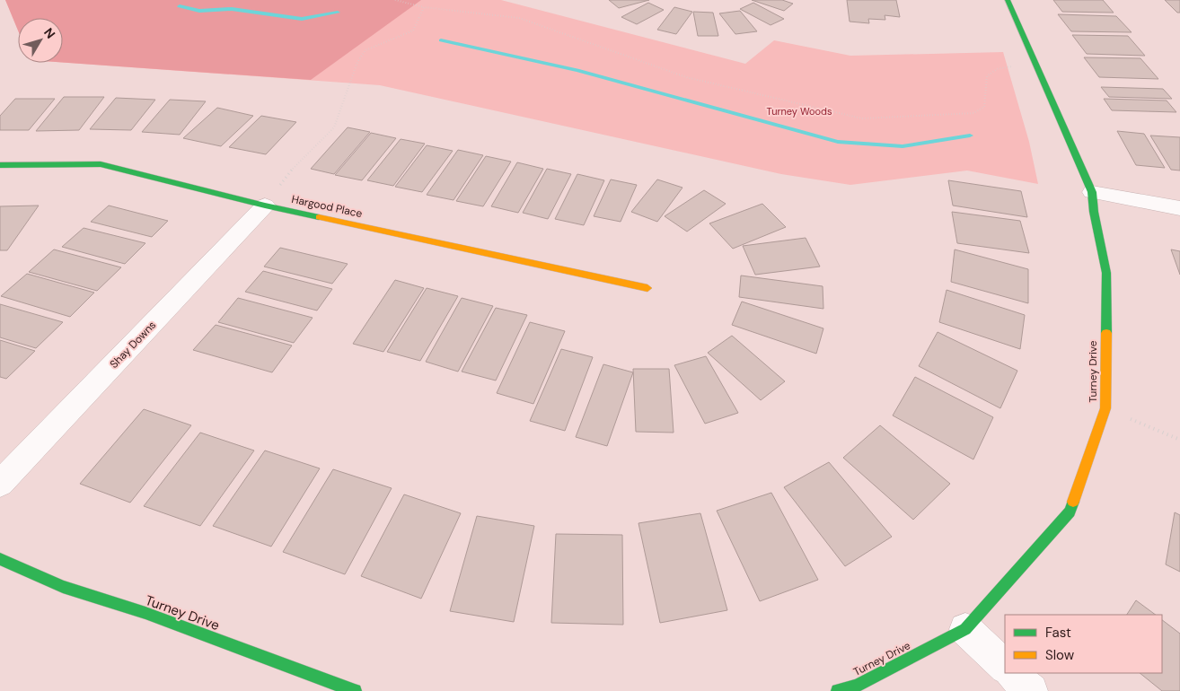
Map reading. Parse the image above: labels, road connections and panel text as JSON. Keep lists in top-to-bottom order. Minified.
{"streets":{"street":["Hargood Place","Shay Downs","Turney Drive"]},"crossings":[["Hargood Place","Shay Downs"]],"parks":["Turney Woods"],"legend":["Fast","Slow"],"north":"top right"}
